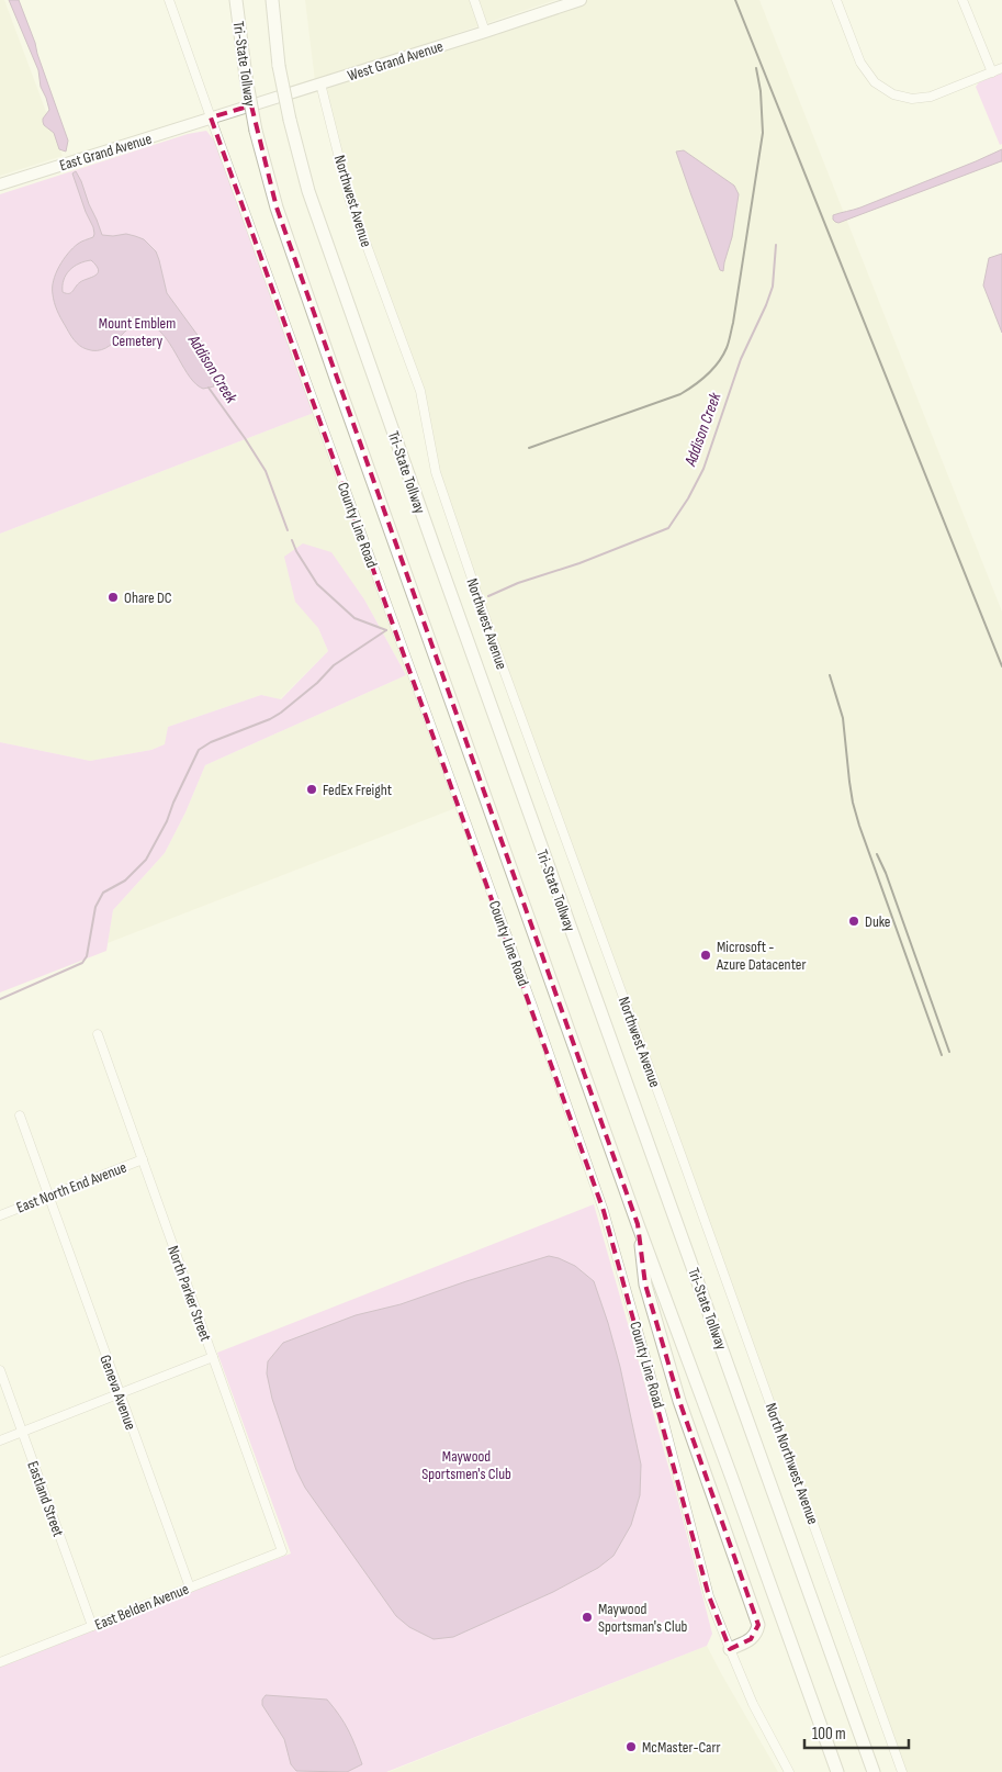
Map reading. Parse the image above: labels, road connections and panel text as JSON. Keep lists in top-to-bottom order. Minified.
{"streets":{"highway":["Tri-State Tollway"],"main road":["West Grand Avenue","East Grand Avenue"],"street":["Northwest Avenue","County Line Road","East North End Avenue","North Parker Street","Geneva Avenue","North Northwest Avenue","Eastland Street","East Belden Avenue"]},"crossings":[["West Grand Avenue","East Grand Avenue"],["West Grand Avenue","Northwest Avenue"],["West Grand Avenue","County Line Road"],["East Grand Avenue","County Line Road"],["Northwest Avenue","North Northwest Avenue"],["East North End Avenue","North Parker Street"],["East North End Avenue","Geneva Avenue"],["North Parker Street","East Belden Avenue"],["Geneva Avenue","East Belden Avenue"],["Eastland Street","East Belden Avenue"]],"water":["Addison Creek"],"parks":["Mount Emblem Cemetery","Maywood Sportsmen's Club"],"places":["Ohare DC","FedEx Freight","Duke","Microsoft - Azure Datacenter","Maywood Sportsman's Club","McMaster-Carr"],"scale_bar":"100 m"}
